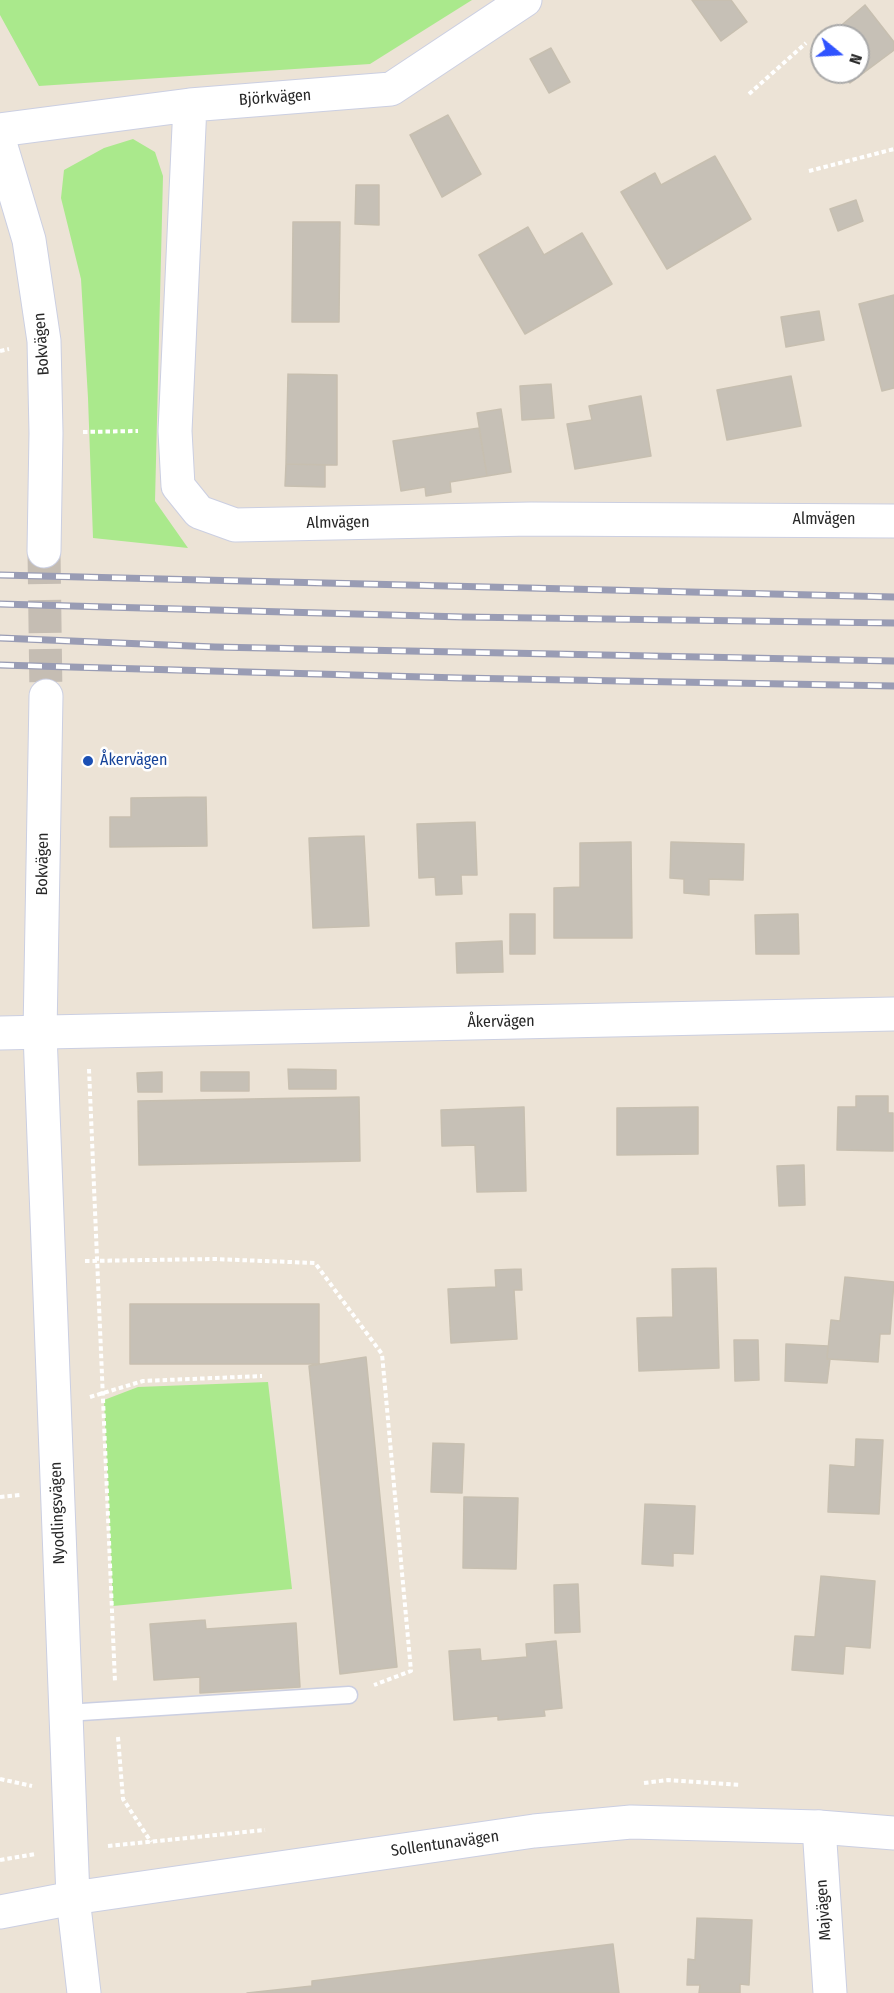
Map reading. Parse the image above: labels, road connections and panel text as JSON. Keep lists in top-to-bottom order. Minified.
{"streets":{"street":["Björkvägen","Bokvägen","Almvägen","Åkervägen","Nyodlingsvägen","Sollentunavägen","Majvägen"]},"crossings":[["Björkvägen","Almvägen"],["Bokvägen","Åkervägen"],["Bokvägen","Nyodlingsvägen"],["Åkervägen","Nyodlingsvägen"],["Nyodlingsvägen","Sollentunavägen"],["Sollentunavägen","Majvägen"]],"places":["Åkervägen"],"north":"right"}
